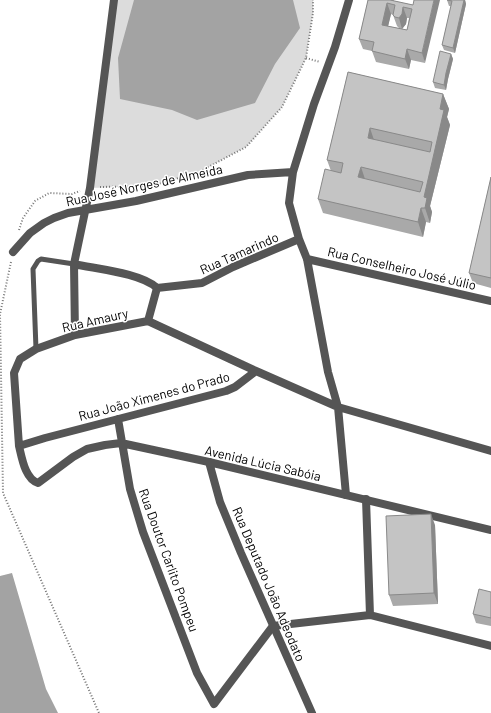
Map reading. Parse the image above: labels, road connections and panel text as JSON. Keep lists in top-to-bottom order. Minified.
{"streets":{"street":["Rua José Norges de Almeida","Rua Tamarindo","Rua Conselheiro José Júlio","Rua Amaury","Rua João Ximenes do Prado","Avenida Lúcia Sabóia","Rua Doutor Carlito Pompeu","Rua Deputado João Adeodato"]},"crossings":[["Rua Amaury","Rua João Ximenes do Prado"],["Rua Amaury","Avenida Lúcia Sabóia"],["Rua João Ximenes do Prado","Avenida Lúcia Sabóia"],["Rua João Ximenes do Prado","Rua Doutor Carlito Pompeu"],["Avenida Lúcia Sabóia","Rua Doutor Carlito Pompeu"],["Avenida Lúcia Sabóia","Rua Deputado João Adeodato"],["Rua Doutor Carlito Pompeu","Rua Deputado João Adeodato"]]}
